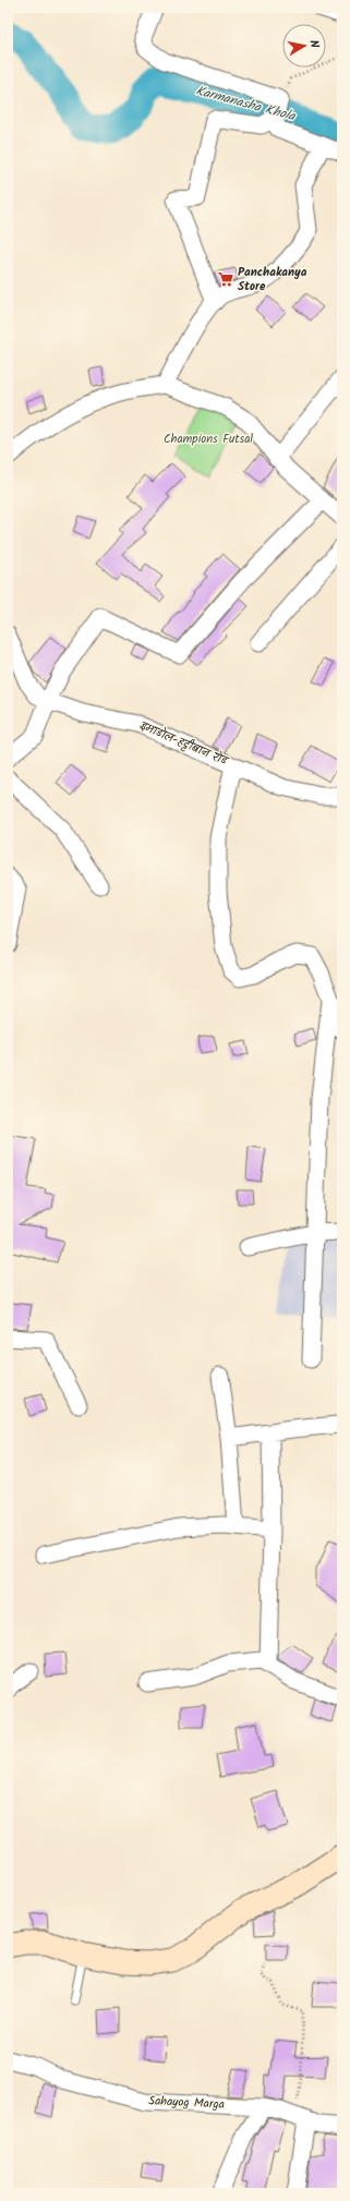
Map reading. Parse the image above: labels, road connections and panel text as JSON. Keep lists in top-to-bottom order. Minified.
{"streets":{"street":["इमाडोल-हट्टीबान रोड","Sahayog Marga"]},"water":["Karmanasha Khola"],"parks":["Champions Futsal"],"places":{"supermarket":["Panchakanya Store"]},"north":"right"}
